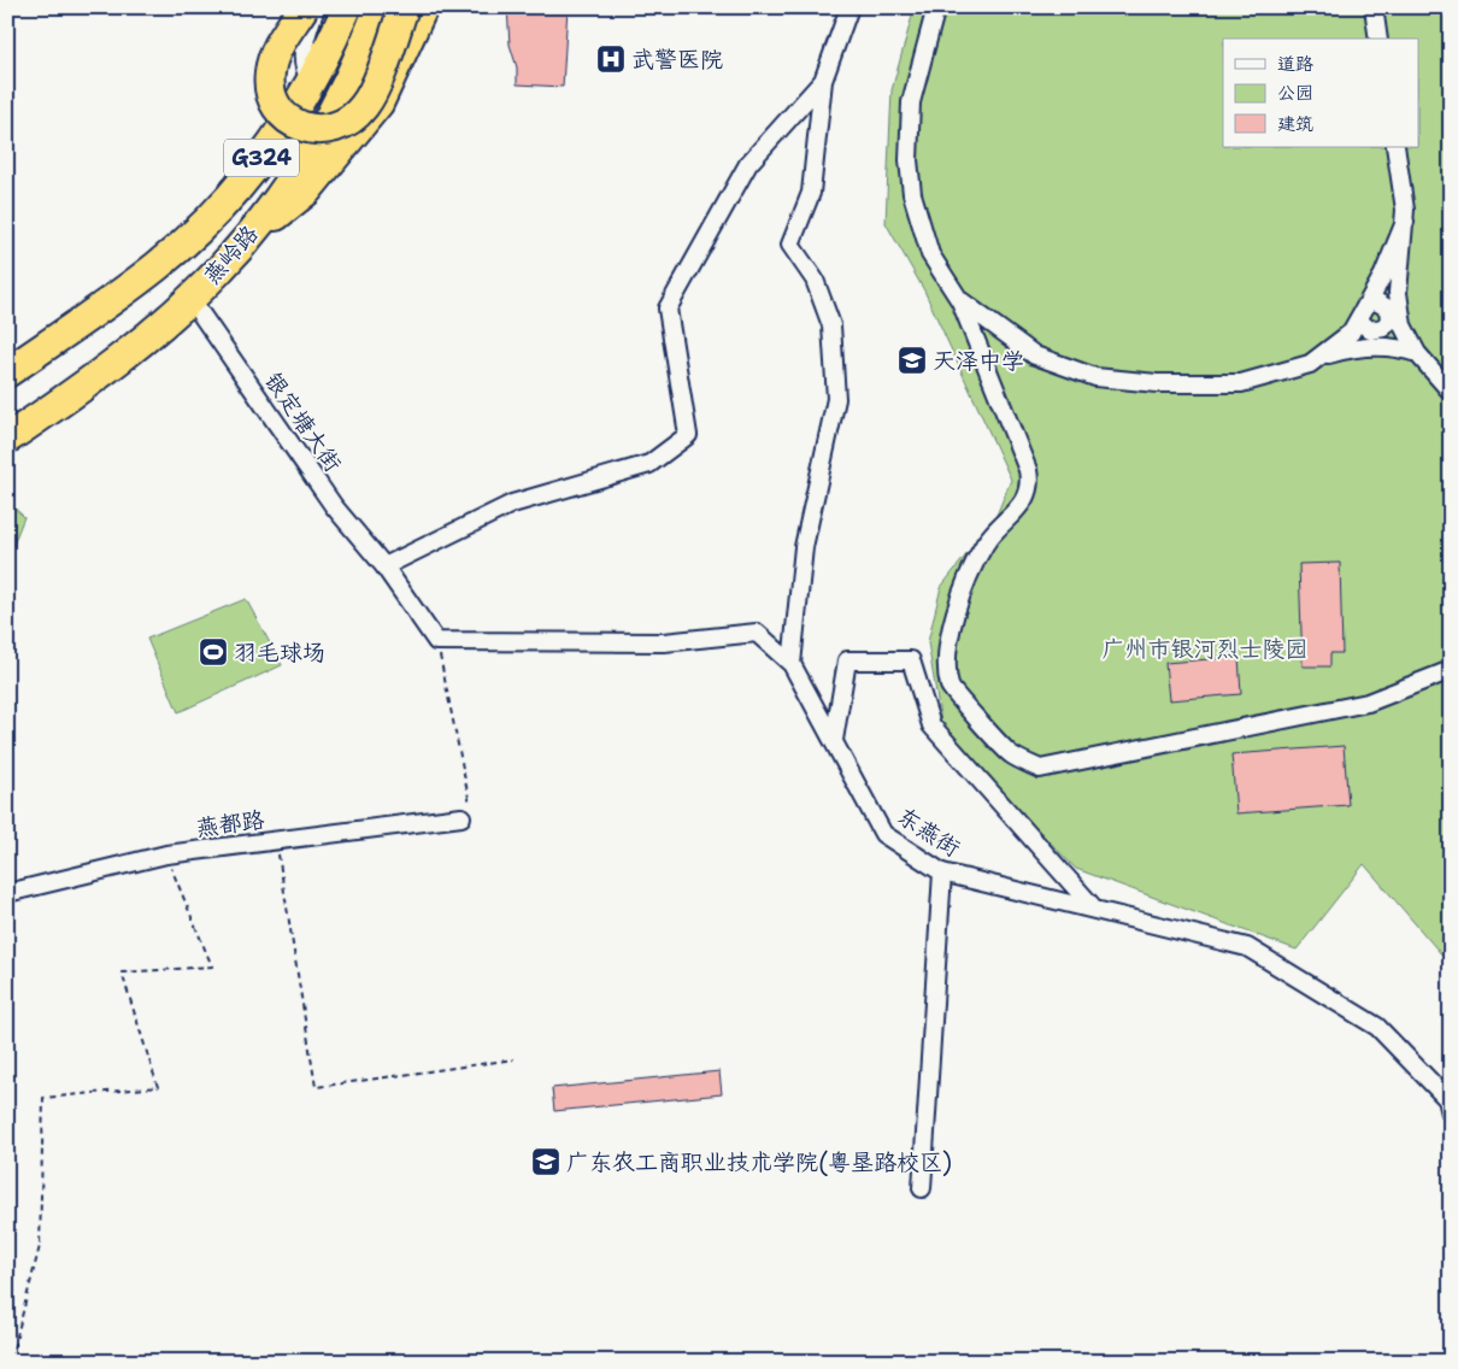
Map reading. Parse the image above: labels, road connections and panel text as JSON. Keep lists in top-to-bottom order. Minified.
{"streets":{"highway":["G324","燕岭路"],"street":["银定塘大街","燕都路","东燕街"]},"crossings":[["燕岭路","银定塘大街"]],"parks":["广州市银河烈士陵园"],"places":{"hospital":["武警医院"],"school or university":["天泽中学","广东农工商职业技术学院(粤垦路校区)"],"sports":["羽毛球场"]},"legend":["道路","公园","建筑"]}
